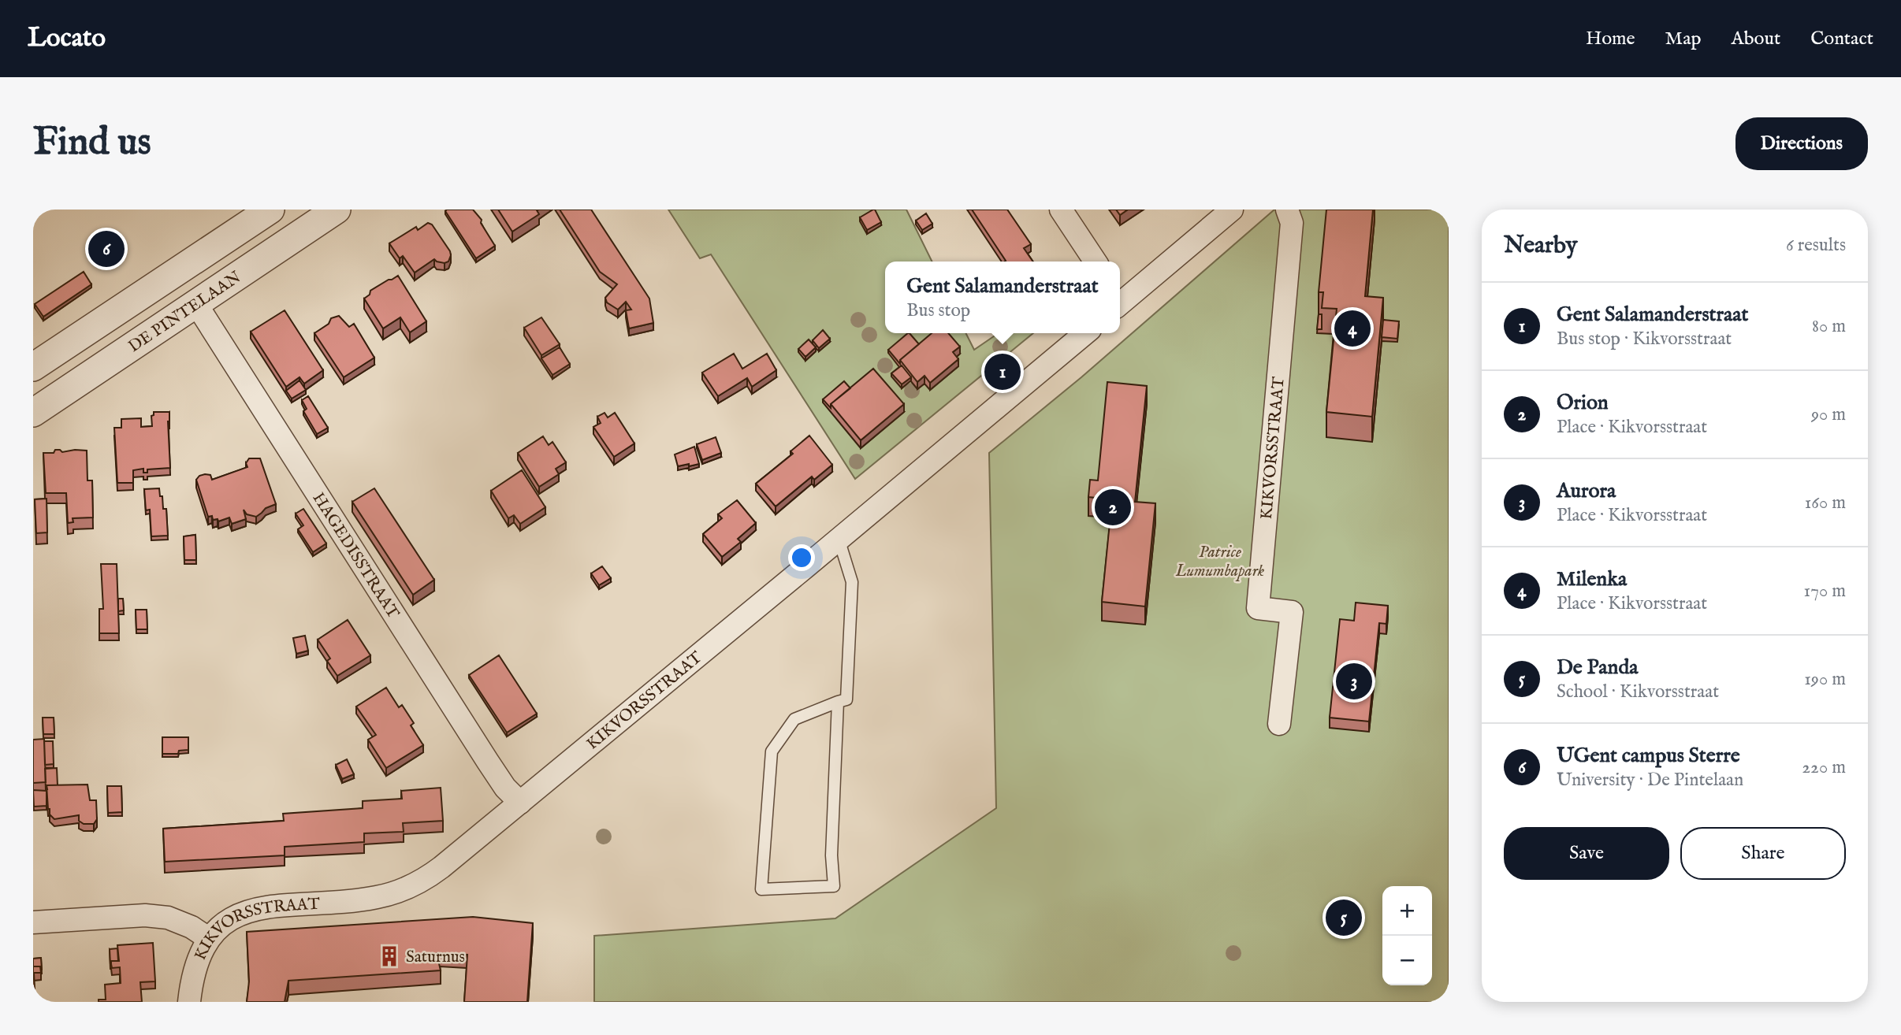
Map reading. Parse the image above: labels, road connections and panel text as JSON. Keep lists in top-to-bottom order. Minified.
{"streets":{"street":["DE PINTELAAN","KIKVORSSTRAAT","HAGEDISSTRAAT"]},"crossings":[["DE PINTELAAN","HAGEDISSTRAAT"],["KIKVORSSTRAAT","HAGEDISSTRAAT"]],"parks":["Patrice Lumumbapark"],"places":{"building":["Saturnus"]},"page":{"header":"Locato","nav":["Home","Map","About","Contact"],"buttons":["Directions",["Save","Share"]],"title":"Find us","heading":["Nearby","6 results"],"pins":["6","4","1","2","3","5"],"popup":["Gent Salamanderstraat","Bus stop"],"list":[{"mark":"1","name":"Gent Salamanderstraat","note":"Bus stop · Kikvorsstraat","value":"80 m"},{"mark":"2","name":"Orion","note":"Place · Kikvorsstraat","value":"90 m"},{"mark":"3","name":"Aurora","note":"Place · Kikvorsstraat","value":"160 m"},{"mark":"4","name":"Milenka","note":"Place · Kikvorsstraat","value":"170 m"},{"mark":"5","name":"De Panda","note":"School · Kikvorsstraat","value":"190 m"},{"mark":"6","name":"UGent campus Sterre","note":"University · De Pintelaan","value":"220 m"}],"map_buttons":["+","−"]}}
